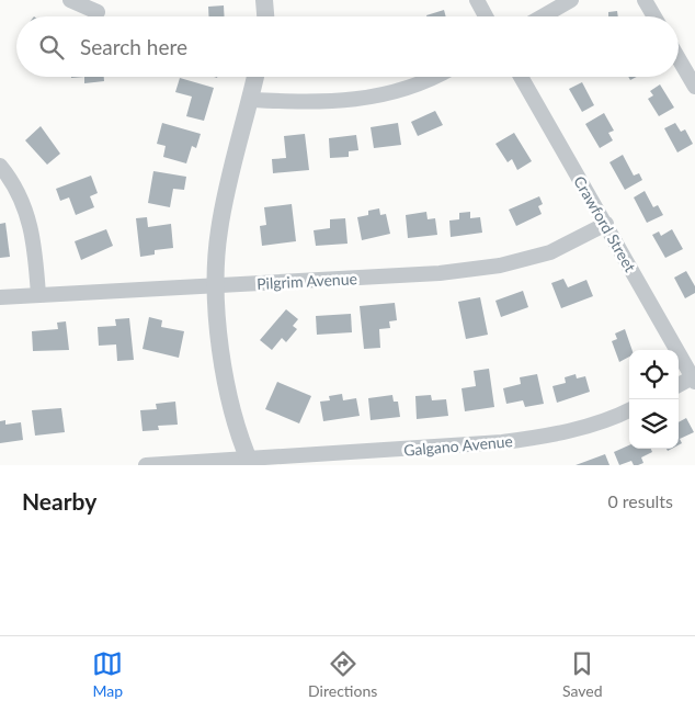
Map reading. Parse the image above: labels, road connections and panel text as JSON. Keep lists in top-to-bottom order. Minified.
{"streets":{"street":["Crawford Street","Pilgrim Avenue","Galgano Avenue"]},"crossings":[["Crawford Street","Pilgrim Avenue"]],"page":{"search":"Search here","heading":["Nearby","0 results"],"nav":["Map","Directions","Saved"]}}
